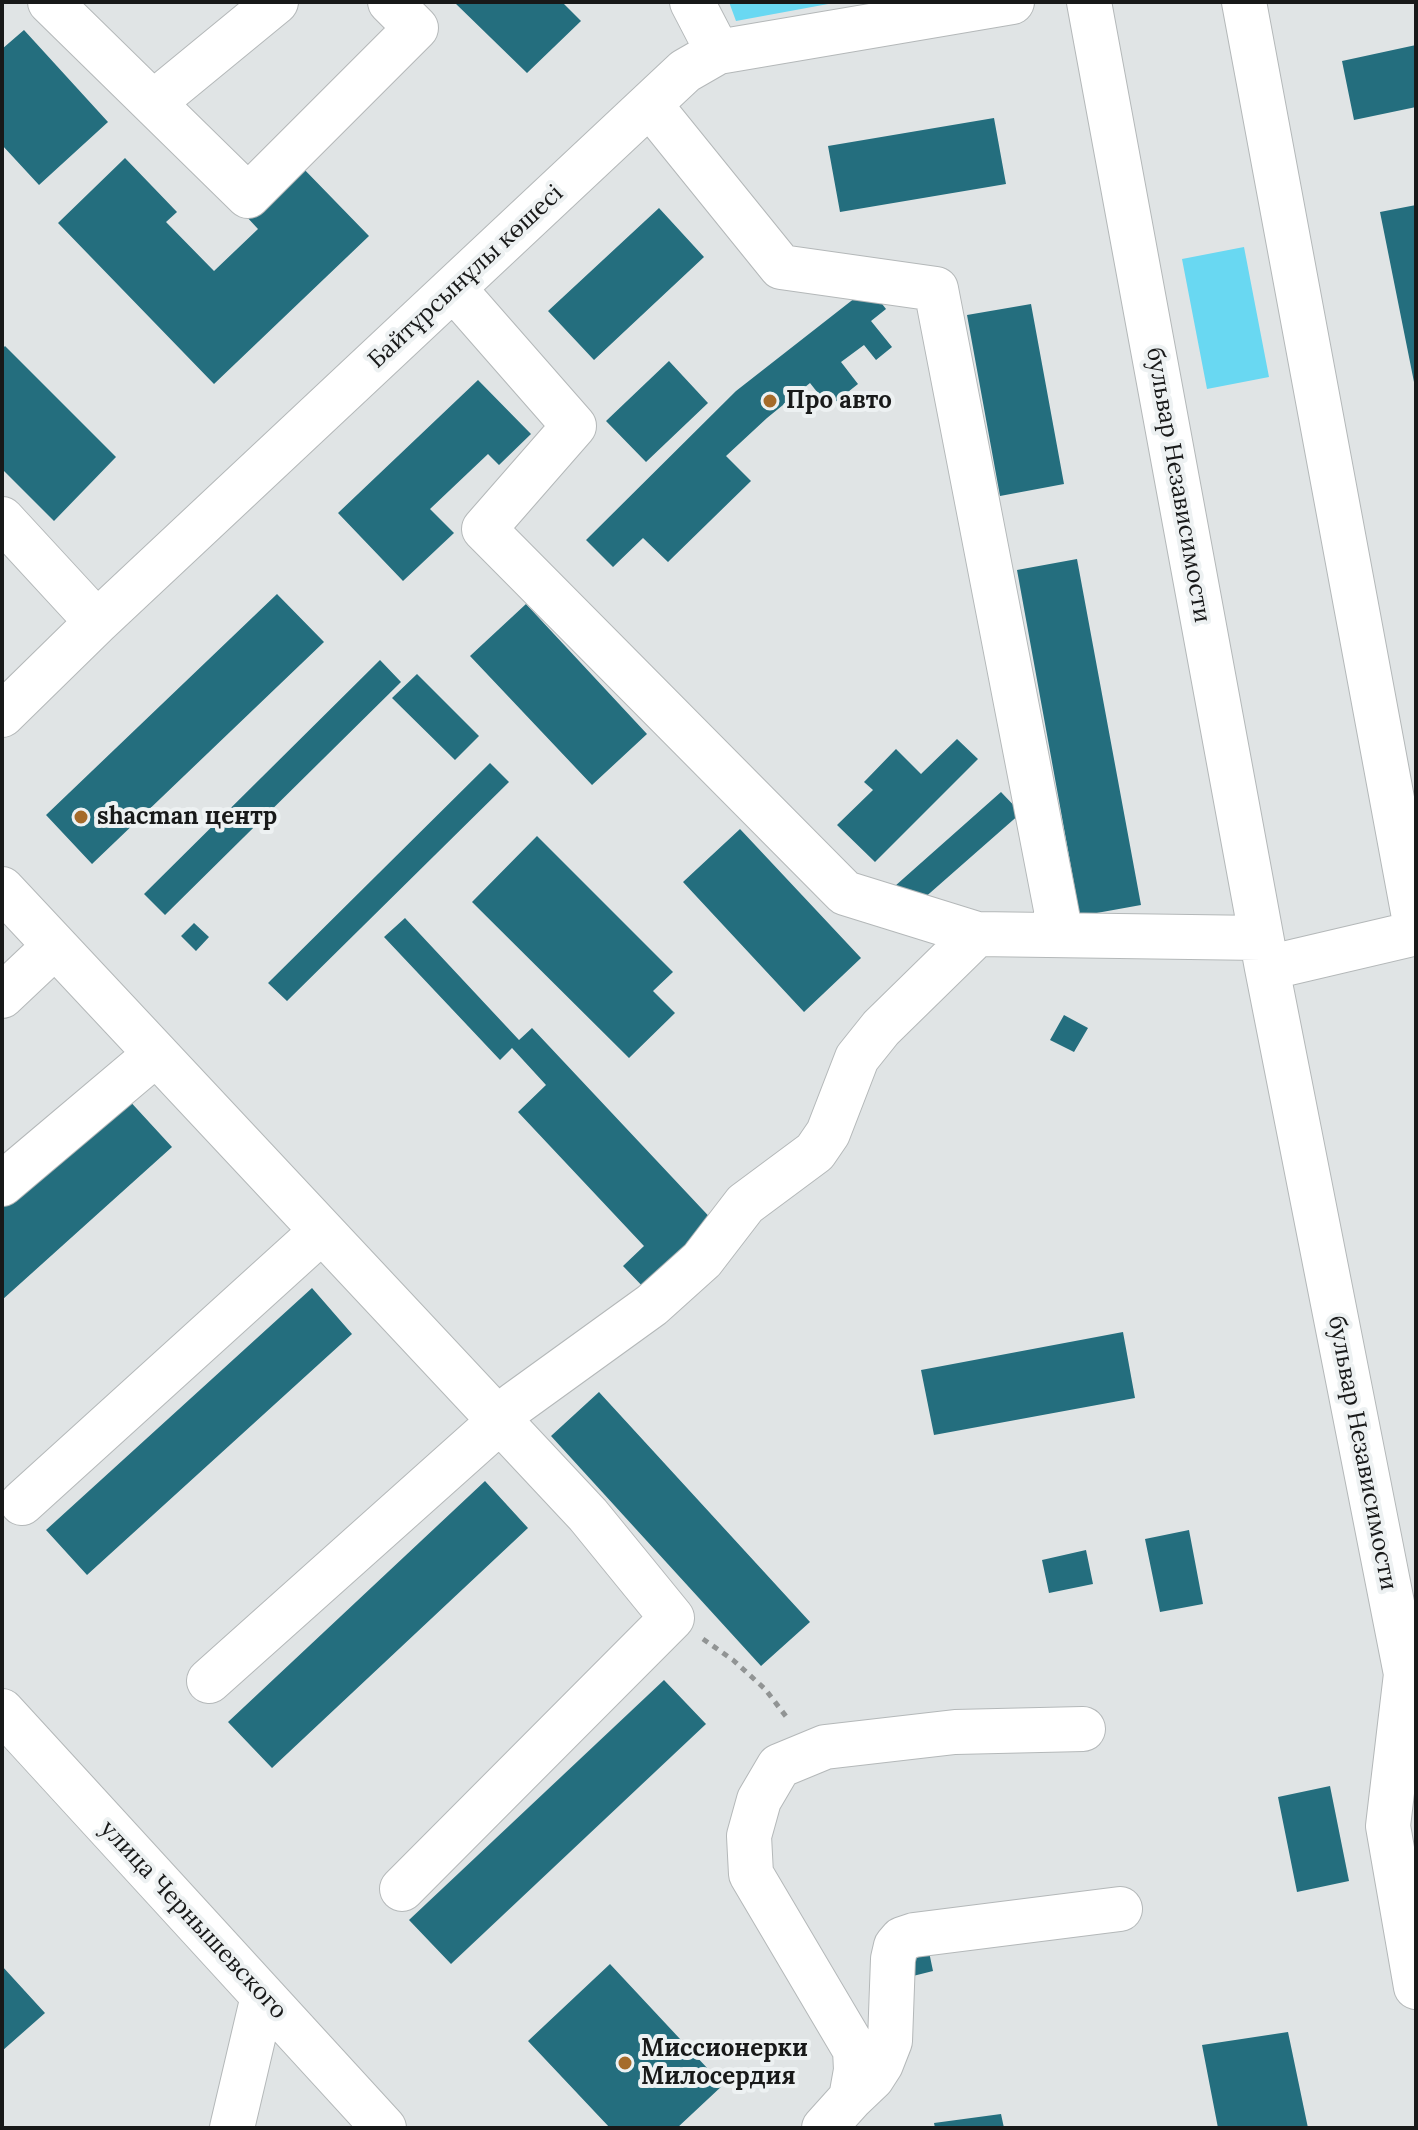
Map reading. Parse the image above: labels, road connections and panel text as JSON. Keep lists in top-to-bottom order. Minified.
{"streets":{"street":["Байтұрсынұлы көшесі","бульвар Независимости","улица Чернышевского"]},"places":["Про авто","shacman центр","Миссионерки Милосердия"]}
